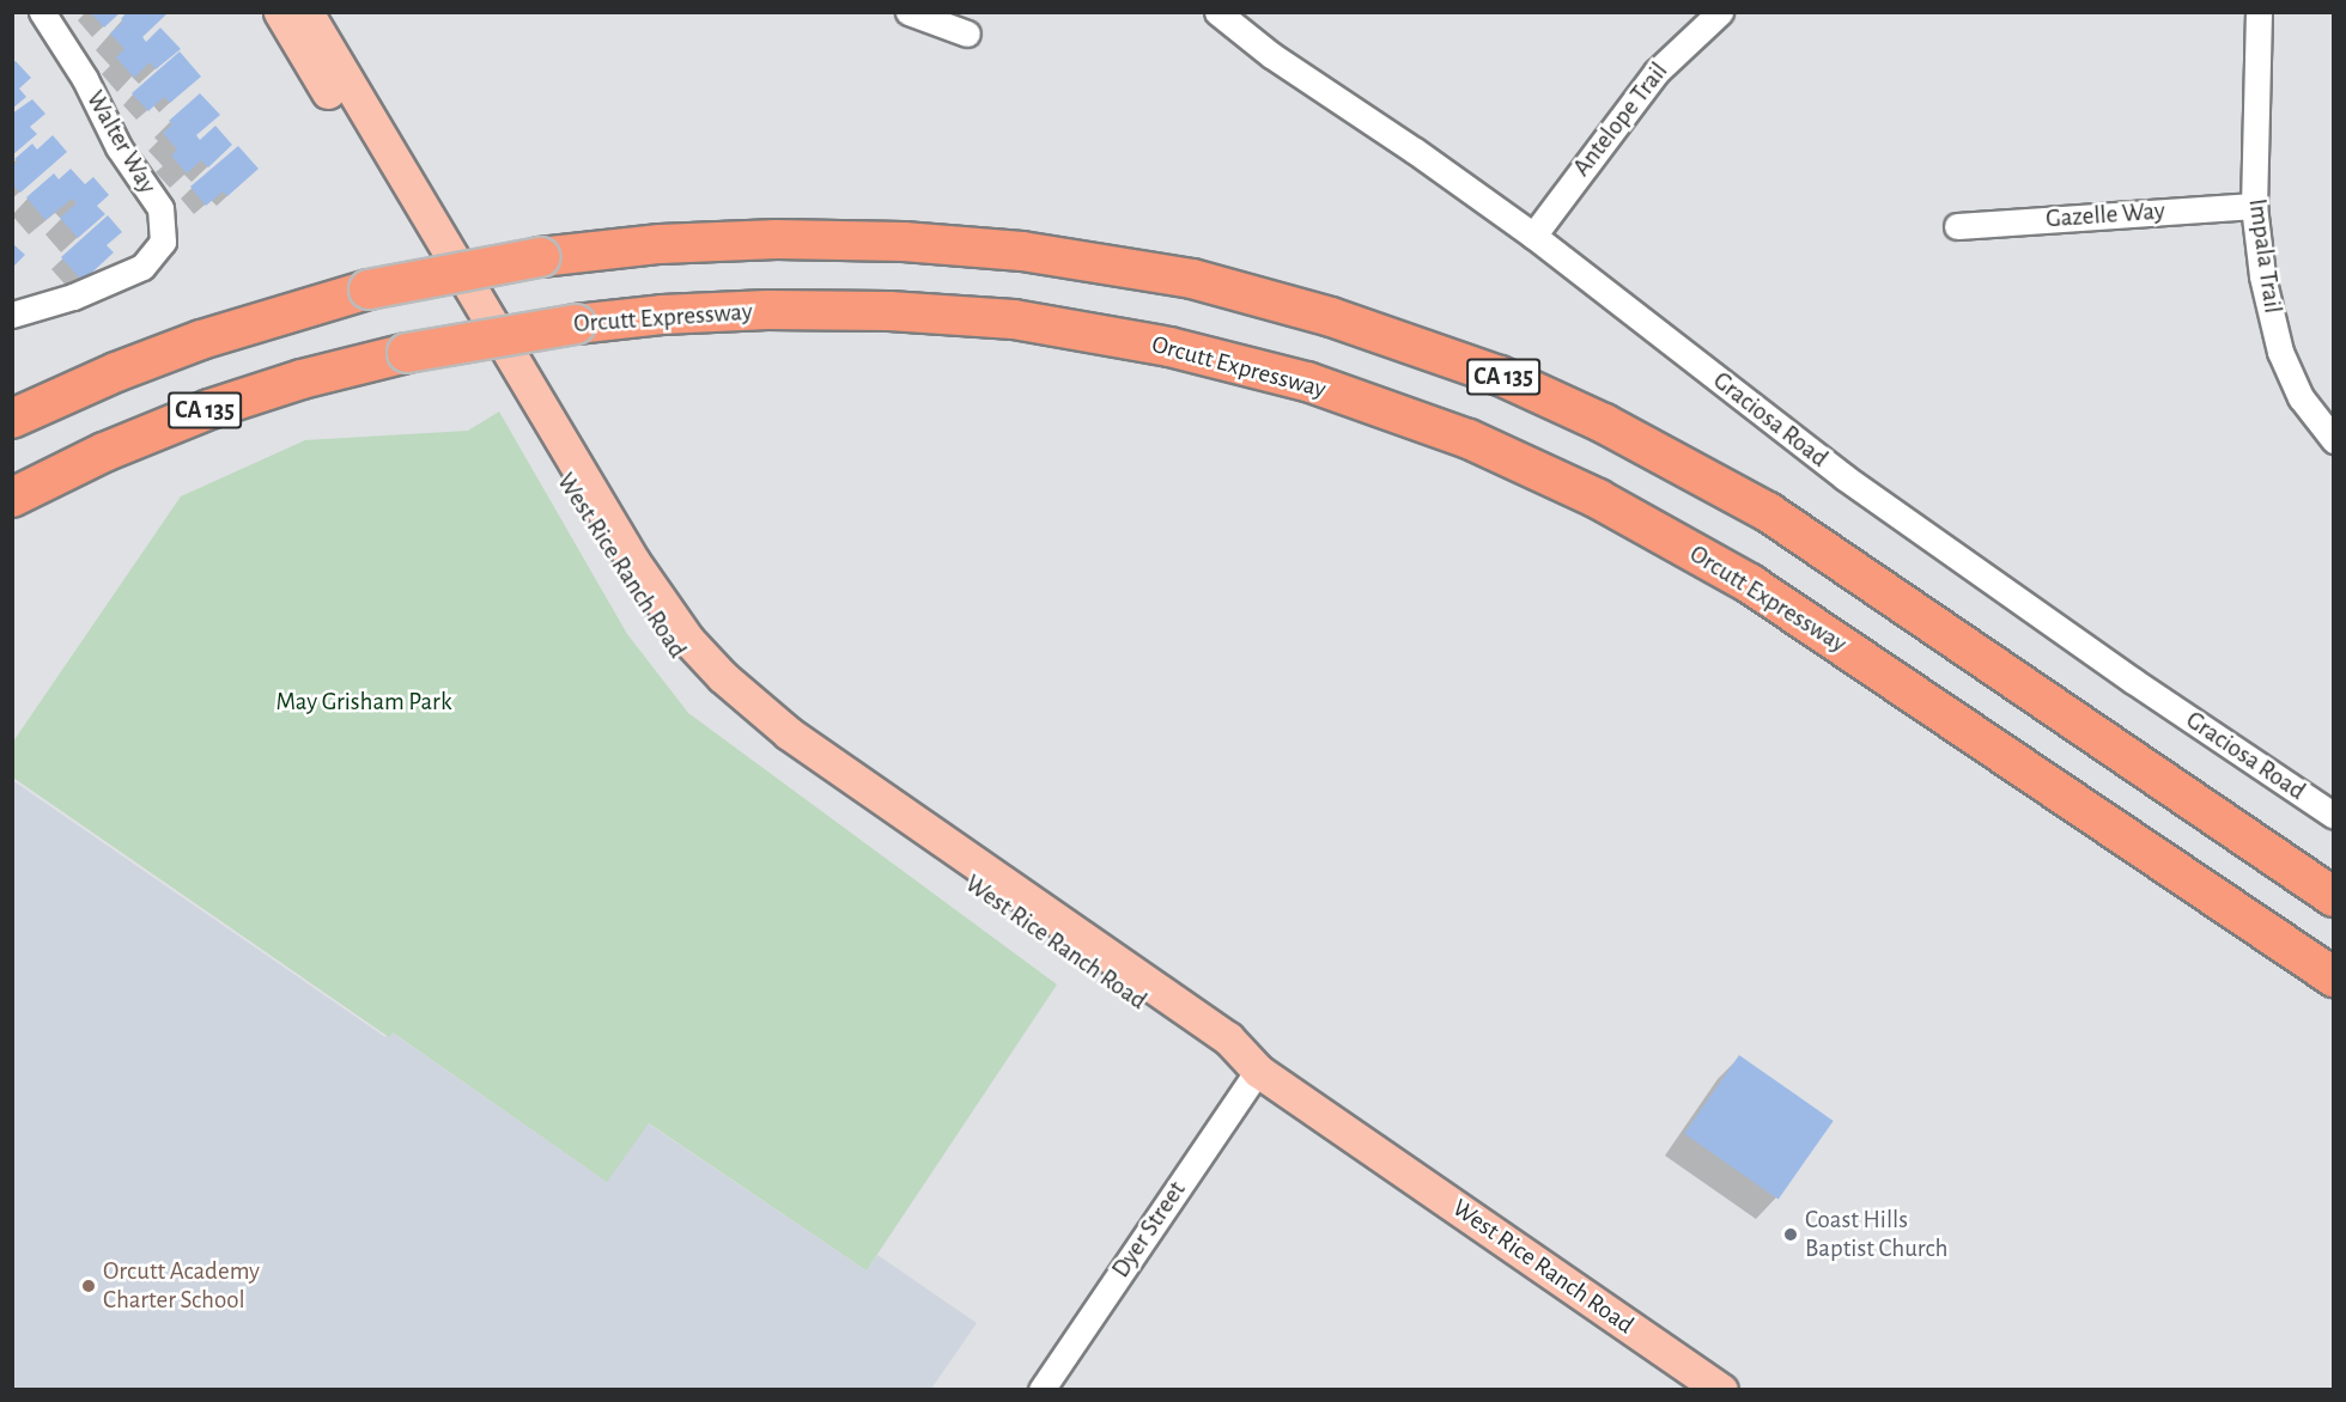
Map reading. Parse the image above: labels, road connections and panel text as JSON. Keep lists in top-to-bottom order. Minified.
{"streets":{"highway":["Orcutt Expressway","CA 135"],"main road":["West Rice Ranch Road"],"street":["Antelope Trail","Walter Way","Gazelle Way","Impala Trail","Graciosa Road","Dyer Street"]},"crossings":[["Antelope Trail","Graciosa Road"],["Gazelle Way","Impala Trail"],["West Rice Ranch Road","Dyer Street"]],"parks":["May Grisham Park"],"places":["Coast Hills Baptist Church","Orcutt Academy Charter School"]}
